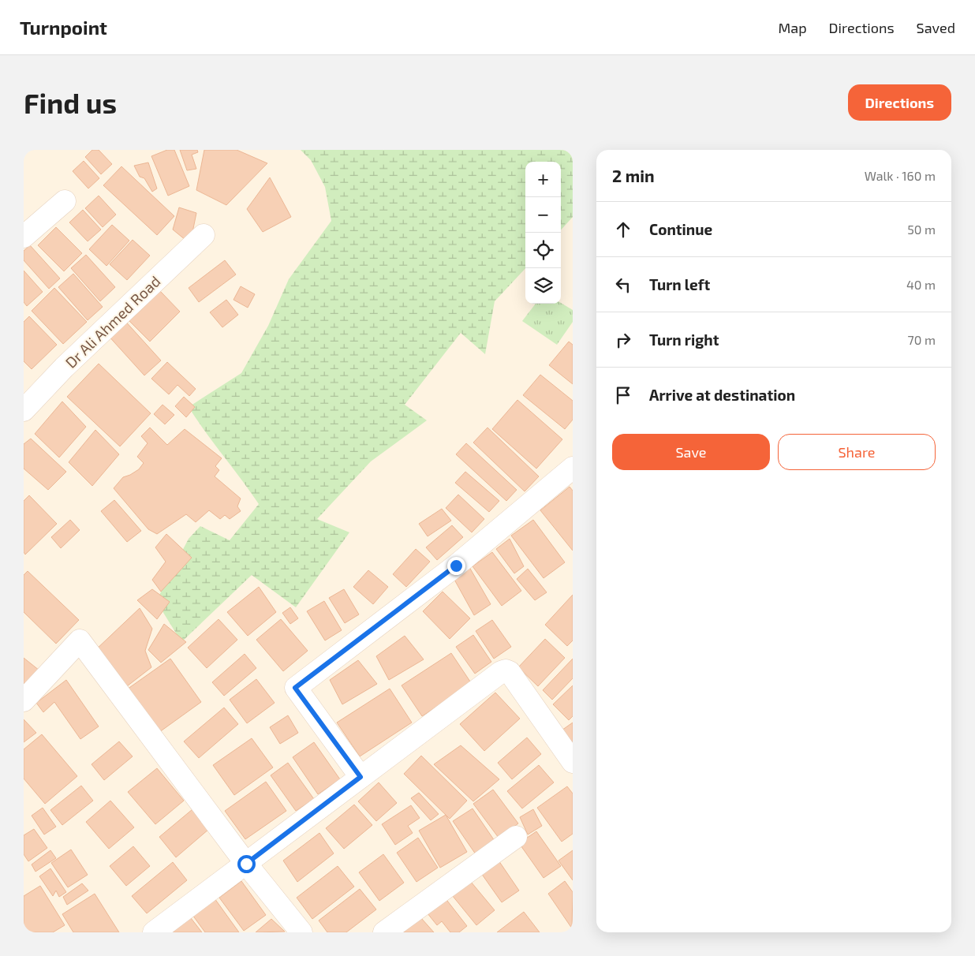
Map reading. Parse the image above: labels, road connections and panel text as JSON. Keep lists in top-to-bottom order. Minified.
{"streets":{"street":["Dr Ali Ahmed Road"]},"page":{"header":"Turnpoint","nav":["Map","Directions","Saved"],"buttons":["Directions",["Save","Share"]],"title":"Find us","heading":["2 min","Walk · 160 m"],"map_buttons":["+","−"],"list":[["Continue","50 m"],["Turn left","40 m"],["Turn right","70 m"],"Arrive at destination"]}}
